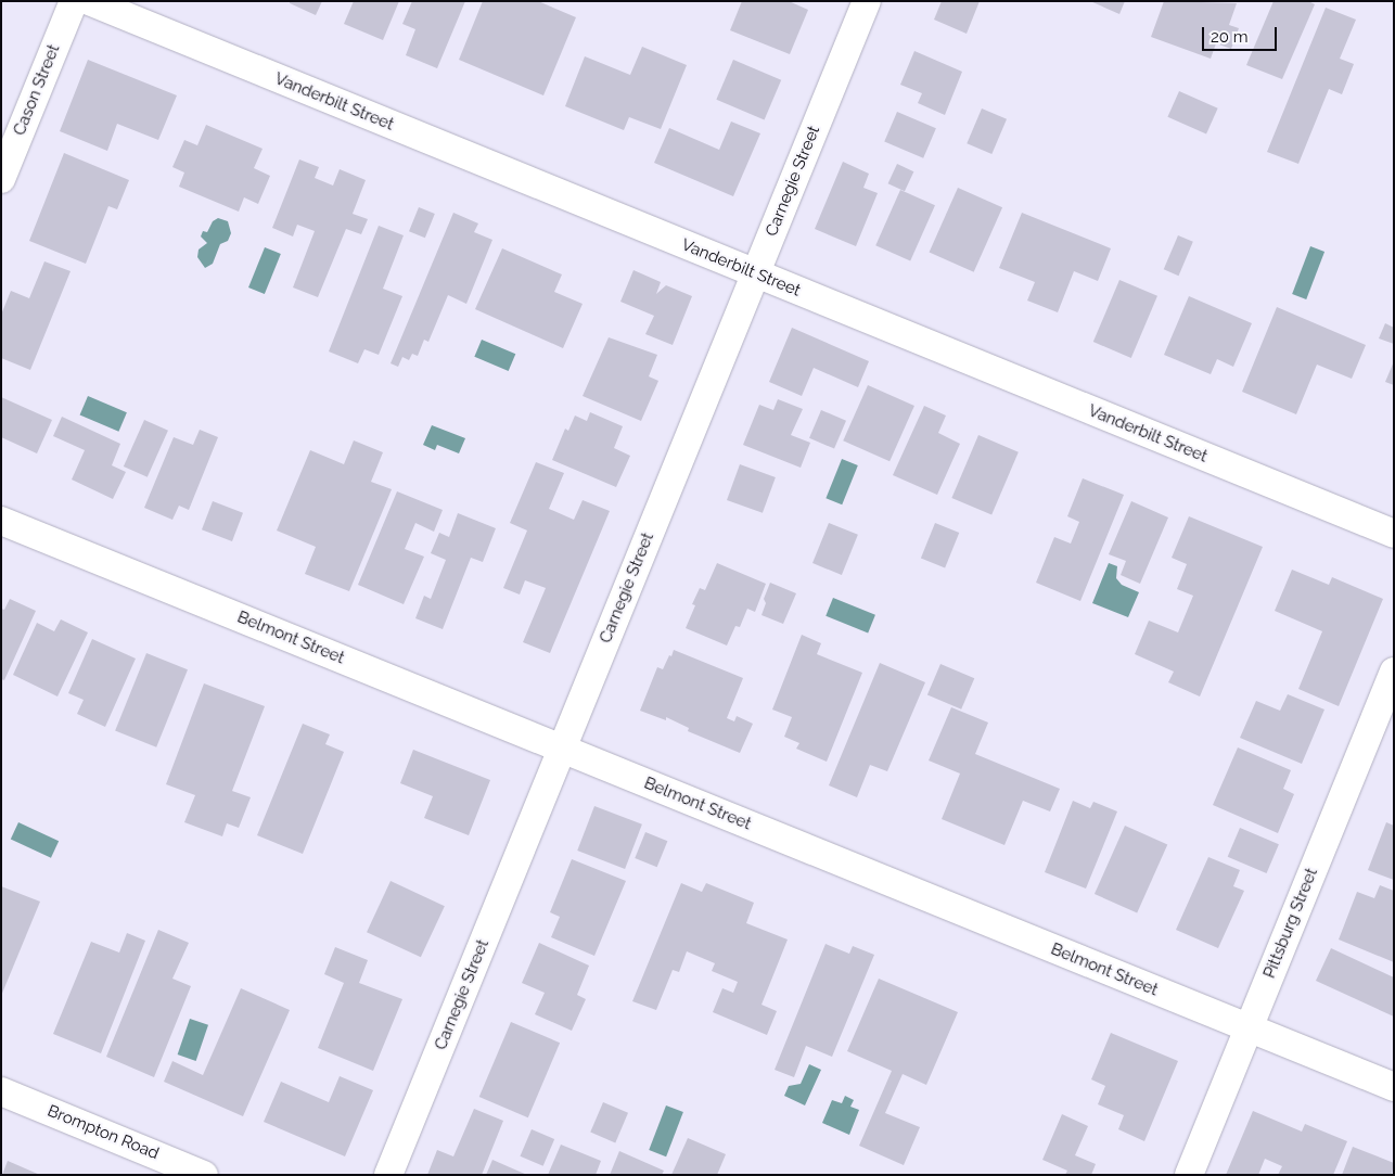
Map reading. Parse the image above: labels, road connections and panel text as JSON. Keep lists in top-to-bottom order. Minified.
{"streets":{"street":["Cason Street","Vanderbilt Street","Carnegie Street","Belmont Street","Pittsburg Street","Brompton Road"]},"crossings":[["Vanderbilt Street","Carnegie Street"],["Carnegie Street","Belmont Street"],["Belmont Street","Pittsburg Street"]],"scale_bar":"20 m"}
